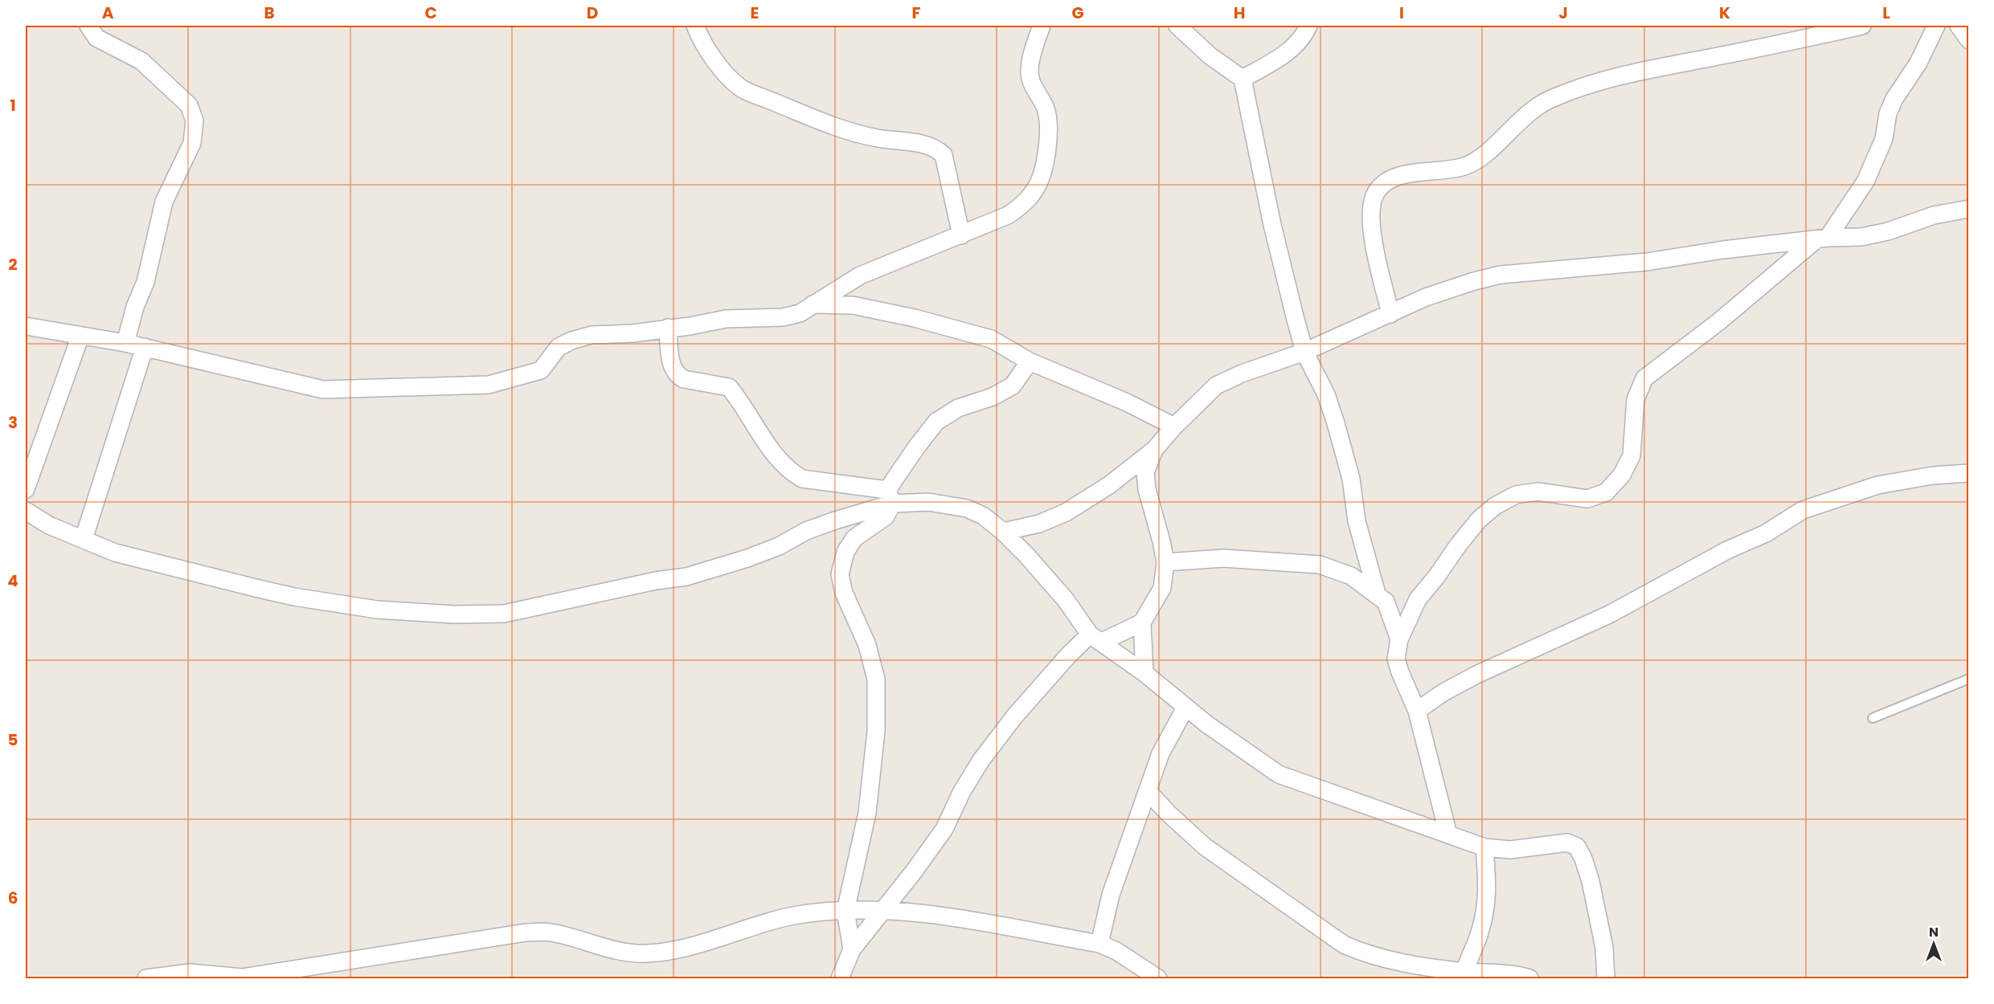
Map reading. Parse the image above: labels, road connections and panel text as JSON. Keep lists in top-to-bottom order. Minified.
{"north":"top","grid":{"columns":["A","B","C","D","E","F","G","H","I","J","K","L"],"rows":["1","2","3","4","5","6"]}}
